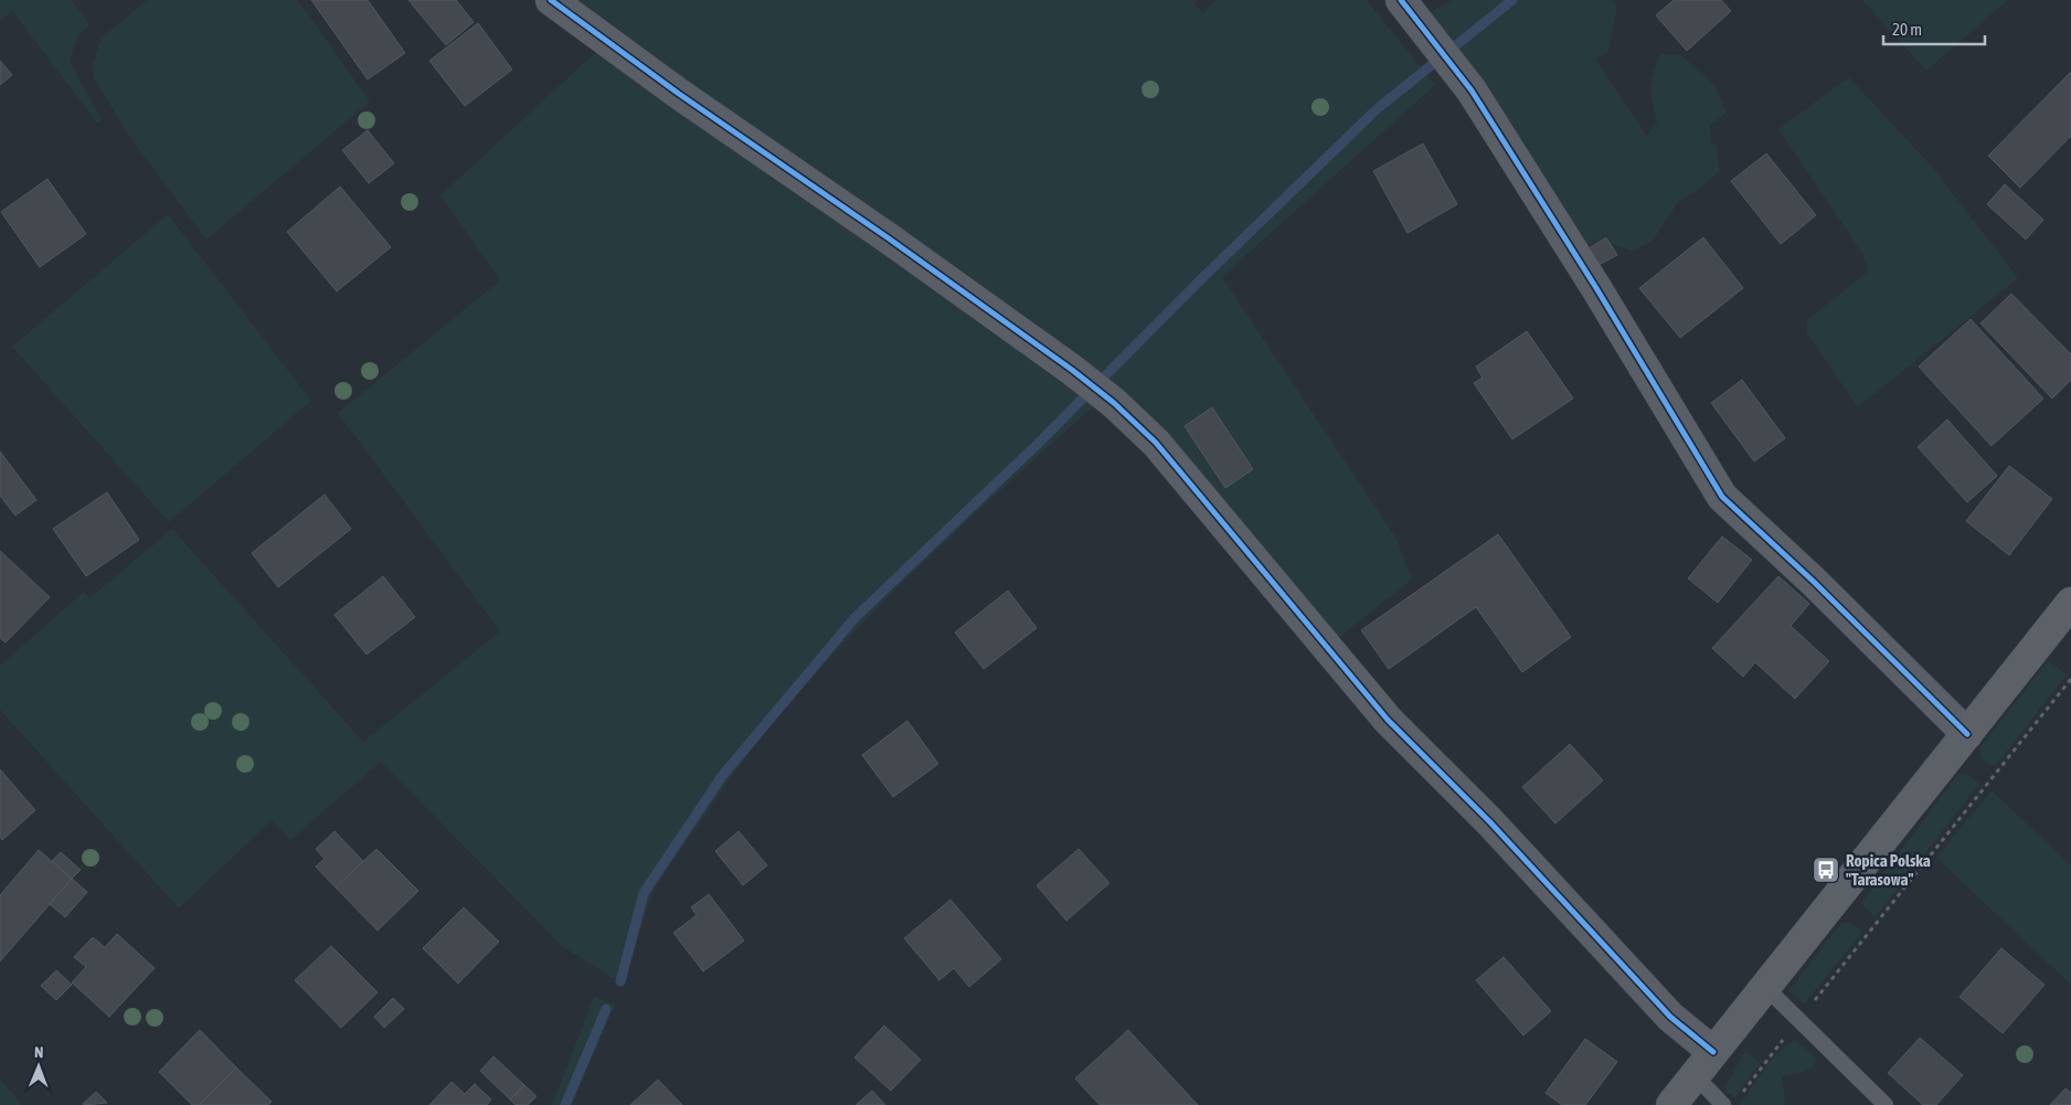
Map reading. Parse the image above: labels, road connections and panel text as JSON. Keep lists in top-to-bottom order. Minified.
{"places":{"bus stop":["Ropica Polska \"Tarasowa\""]},"scale_bar":"20 m","north":"top"}
